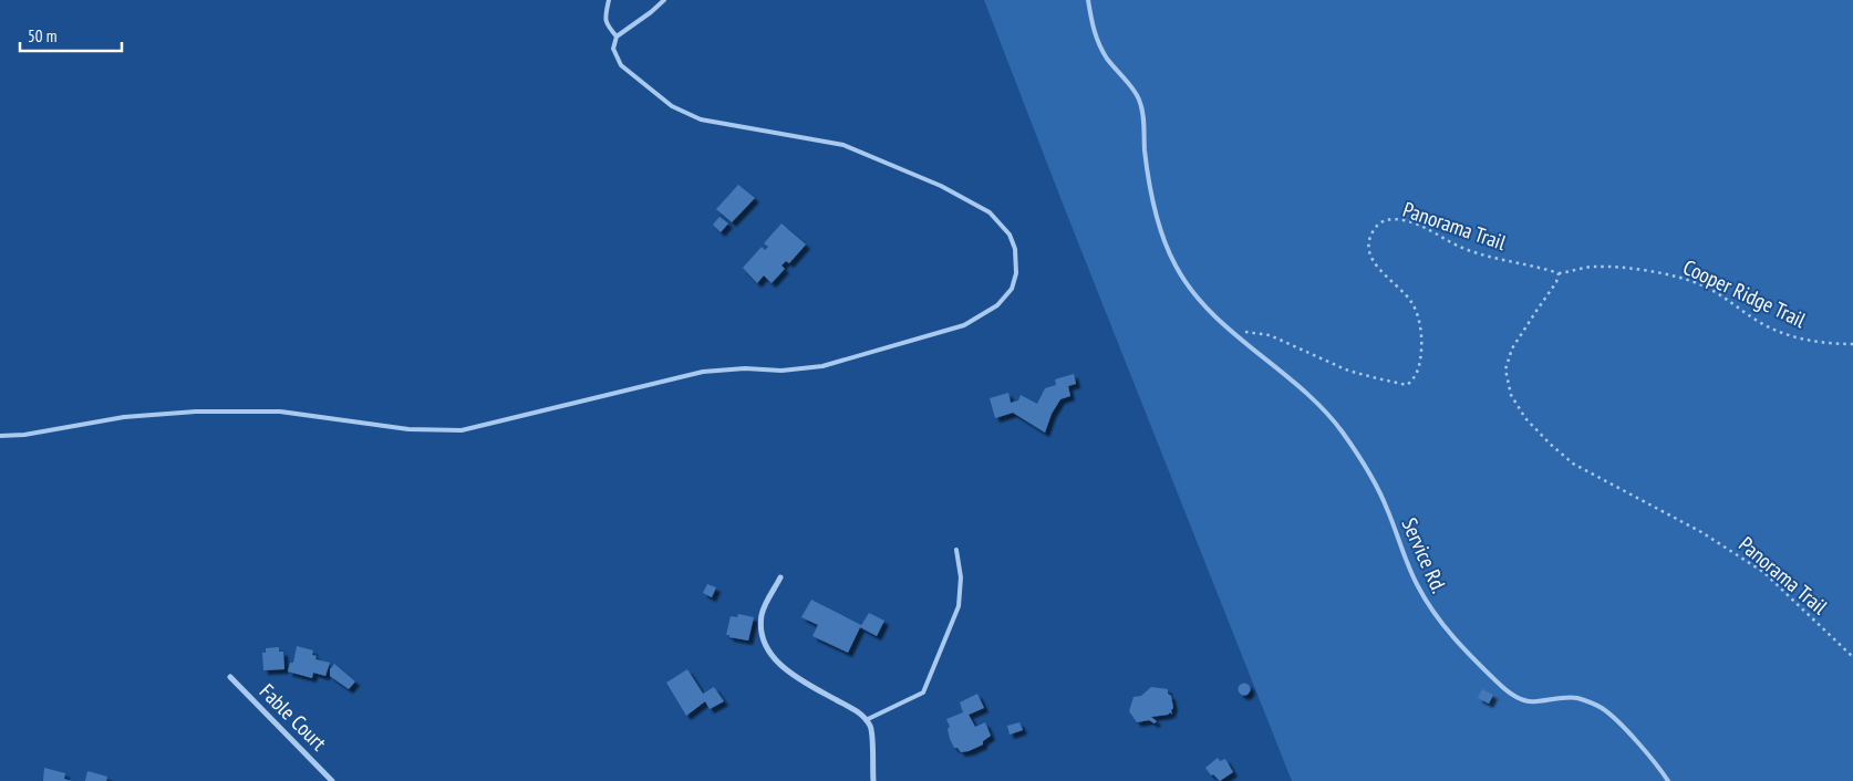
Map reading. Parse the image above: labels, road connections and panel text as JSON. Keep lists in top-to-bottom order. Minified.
{"streets":{"street":["Fable Court"],"lane":["Service Rd."],"path":["Panorama Trail","Cooper Ridge Trail"]},"crossings":[["Panorama Trail","Cooper Ridge Trail"],["Panorama Trail","Service Rd."]],"scale_bar":"50 m"}
